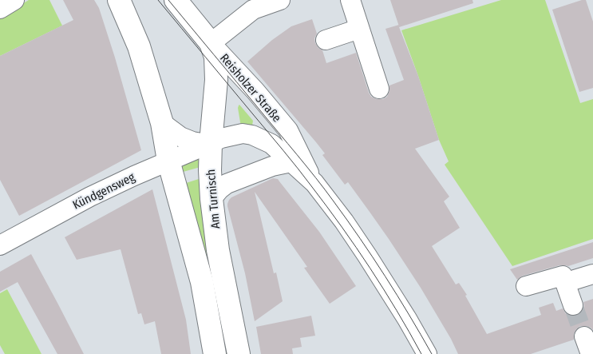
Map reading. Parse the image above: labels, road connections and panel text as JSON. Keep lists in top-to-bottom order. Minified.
{"streets":{"main road":["Reisholzer Straße","Am Turnisch"],"street":["Kündgensweg"]},"crossings":[["Reisholzer Straße","Kündgensweg"],["Reisholzer Straße","Am Turnisch"],["Kündgensweg","Am Turnisch"]]}
